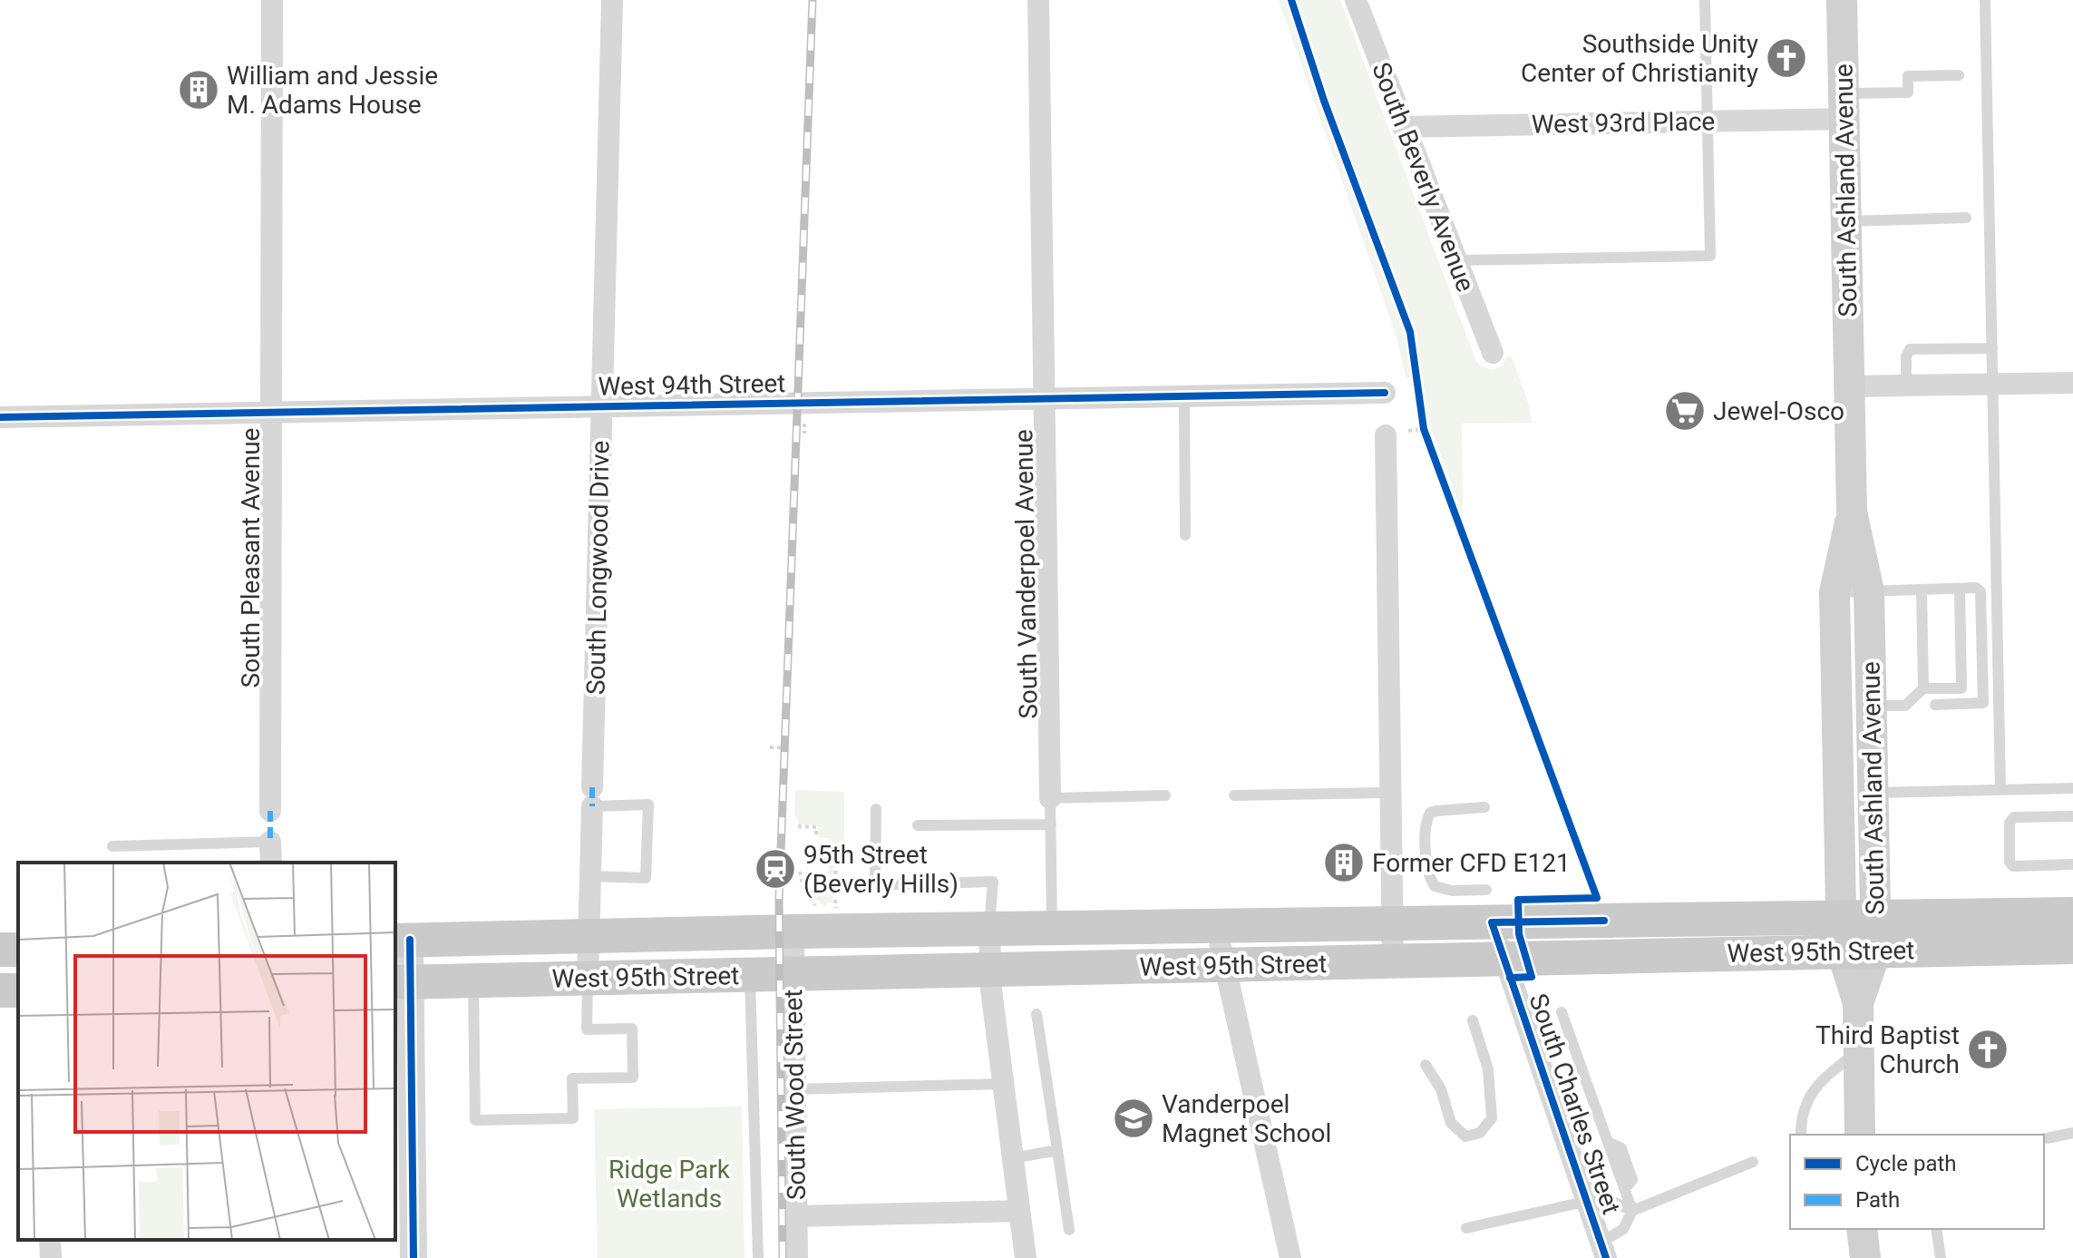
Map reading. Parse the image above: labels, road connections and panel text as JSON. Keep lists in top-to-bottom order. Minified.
{"streets":{"main road":["South Ashland Avenue","West 95th Street"],"street":["West 93rd Place","South Beverly Avenue","West 94th Street","South Pleasant Avenue","South Longwood Drive","South Vanderpoel Avenue","South Wood Street","South Charles Street"]},"crossings":[["West 93rd Place","South Beverly Avenue"],["West 93rd Place","South Ashland Avenue"],["South Ashland Avenue","West 95th Street"],["West 94th Street","South Pleasant Avenue"],["West 94th Street","South Longwood Drive"],["West 94th Street","South Vanderpoel Avenue"],["South Longwood Drive","West 95th Street"],["South Vanderpoel Avenue","West 95th Street"],["West 95th Street","South Wood Street"],["West 95th Street","South Charles Street"]],"parks":["Ridge Park Wetlands"],"places":{"church":["Southside Unity Center of Christianity","Third Baptist Church"],"building":["William and Jessie M. Adams House","Former CFD E121"],"supermarket":["Jewel-Osco"],"station":["95th Street (Beverly Hills)"],"school or university":["Vanderpoel Magnet School"]},"legend":["Cycle path","Path"]}
